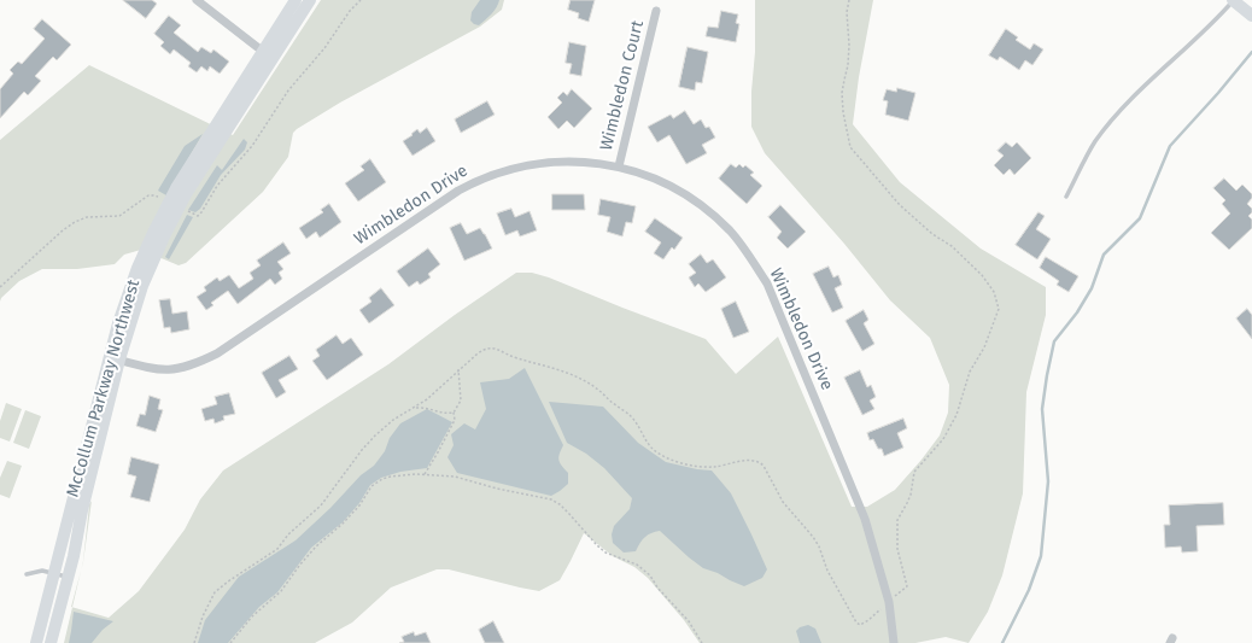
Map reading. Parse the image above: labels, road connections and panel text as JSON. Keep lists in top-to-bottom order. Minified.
{"streets":{"street":["Wimbledon Court","Wimbledon Drive","McCollum Parkway Northwest"]},"crossings":[["Wimbledon Court","Wimbledon Drive"],["Wimbledon Drive","McCollum Parkway Northwest"]]}
